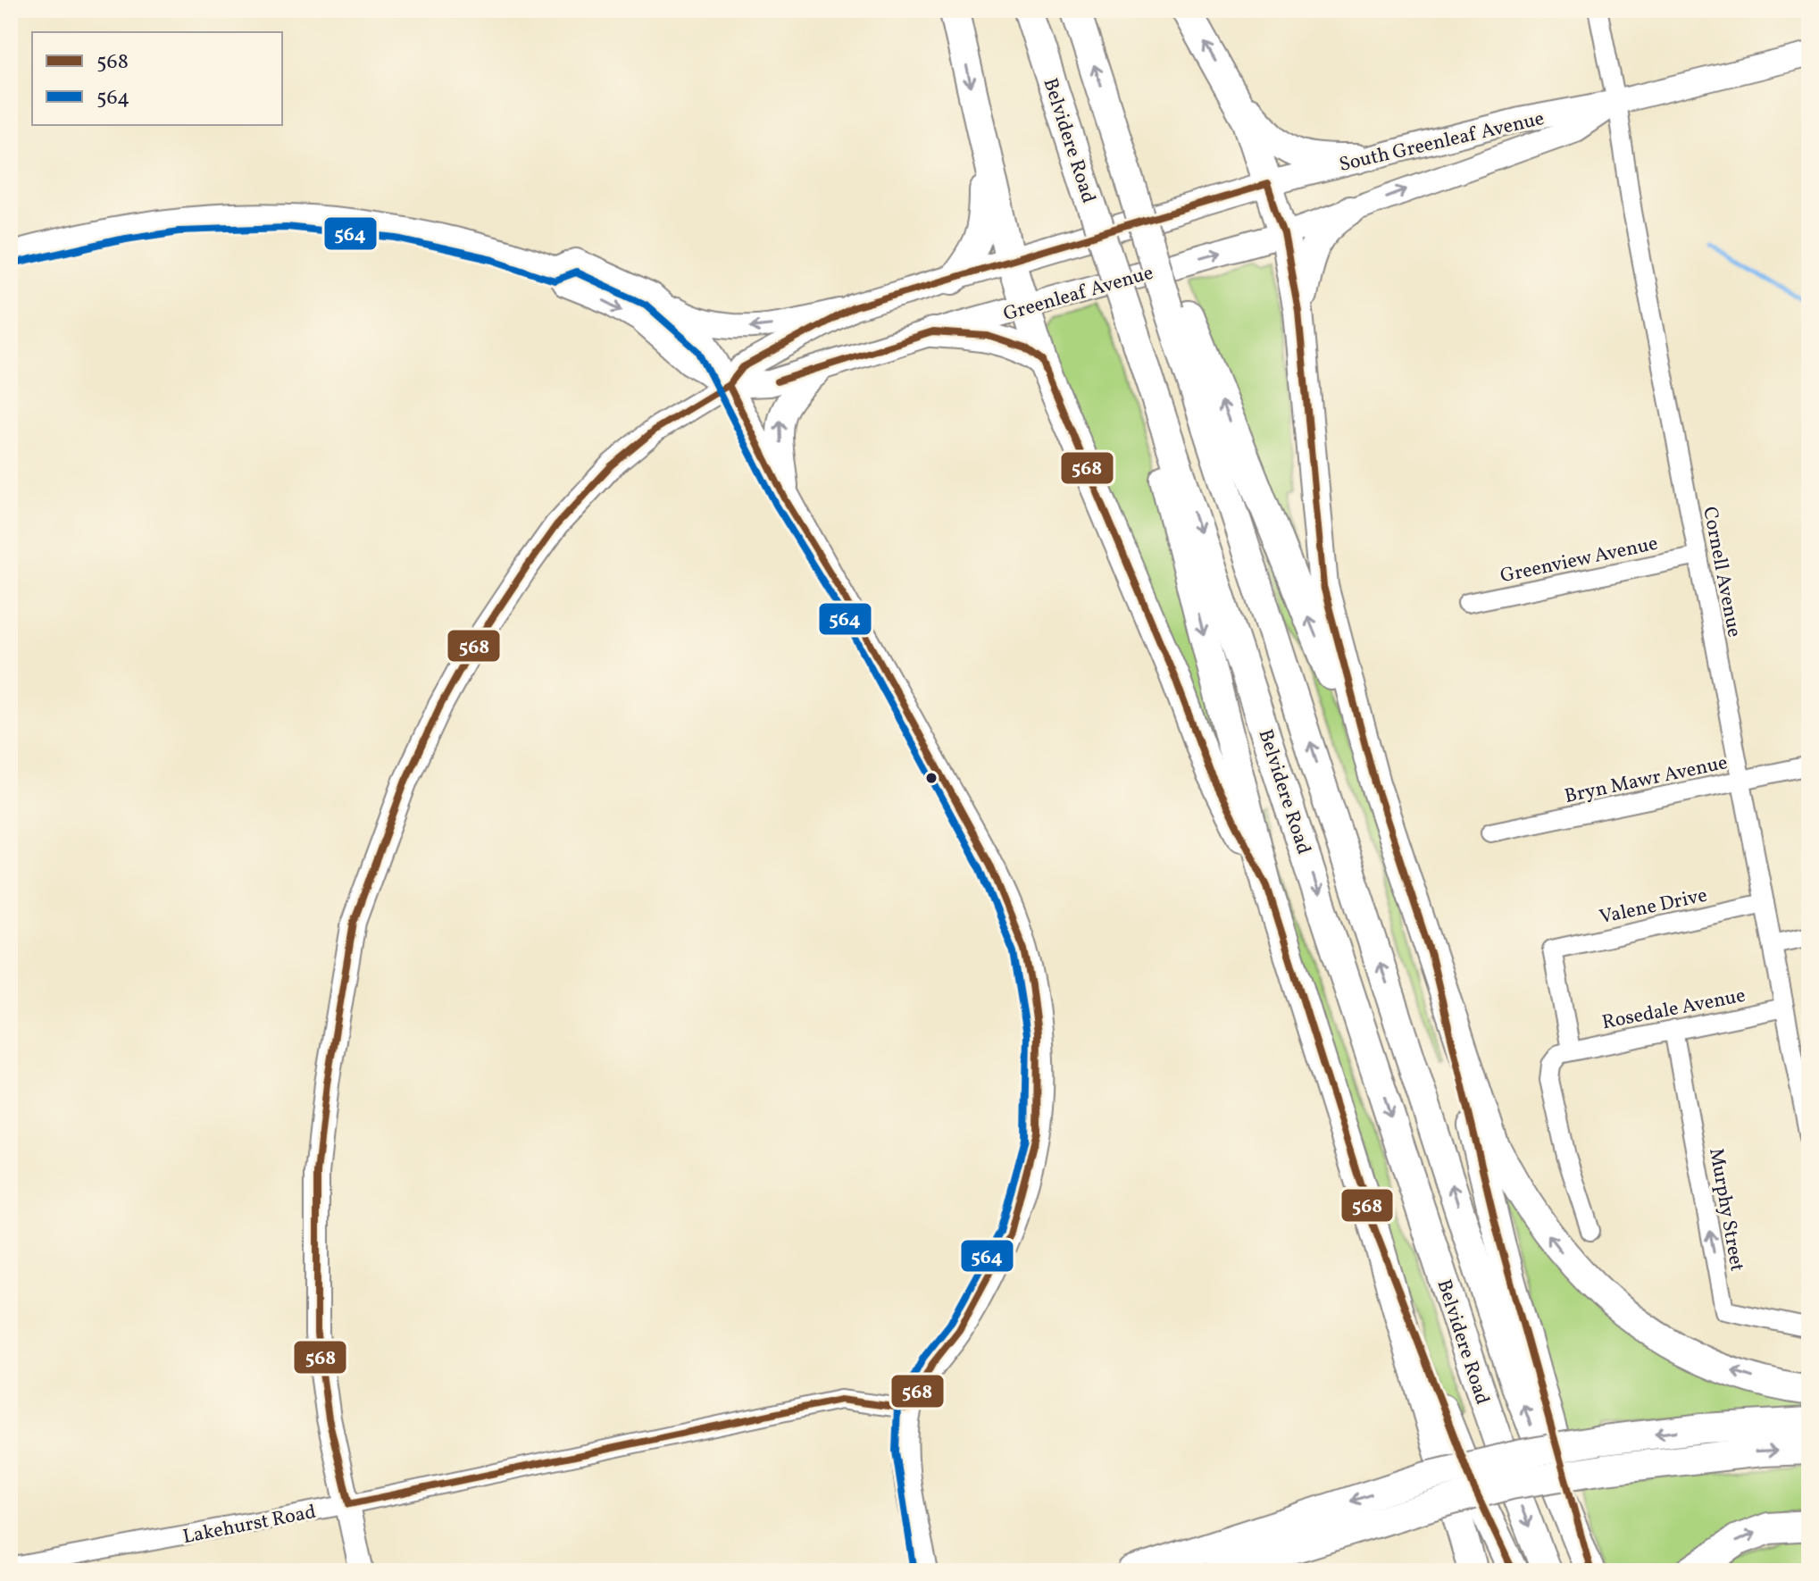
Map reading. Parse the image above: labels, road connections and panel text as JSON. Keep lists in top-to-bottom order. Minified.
{"streets":{"main road":["Belvidere Road","Greenleaf Avenue"],"street":["South Greenleaf Avenue","Greenview Avenue","Cornell Avenue","Bryn Mawr Avenue","Valene Drive","Rosedale Avenue","Murphy Street","Lakehurst Road"]},"crossings":[["South Greenleaf Avenue","Greenleaf Avenue"],["South Greenleaf Avenue","Cornell Avenue"],["Greenview Avenue","Cornell Avenue"],["Cornell Avenue","Bryn Mawr Avenue"],["Cornell Avenue","Valene Drive"],["Cornell Avenue","Rosedale Avenue"],["Valene Drive","Rosedale Avenue"],["Rosedale Avenue","Murphy Street"]],"one_way":["Murphy Street"],"lines":["transit line 568","transit line 564"],"legend":["568","564"]}
